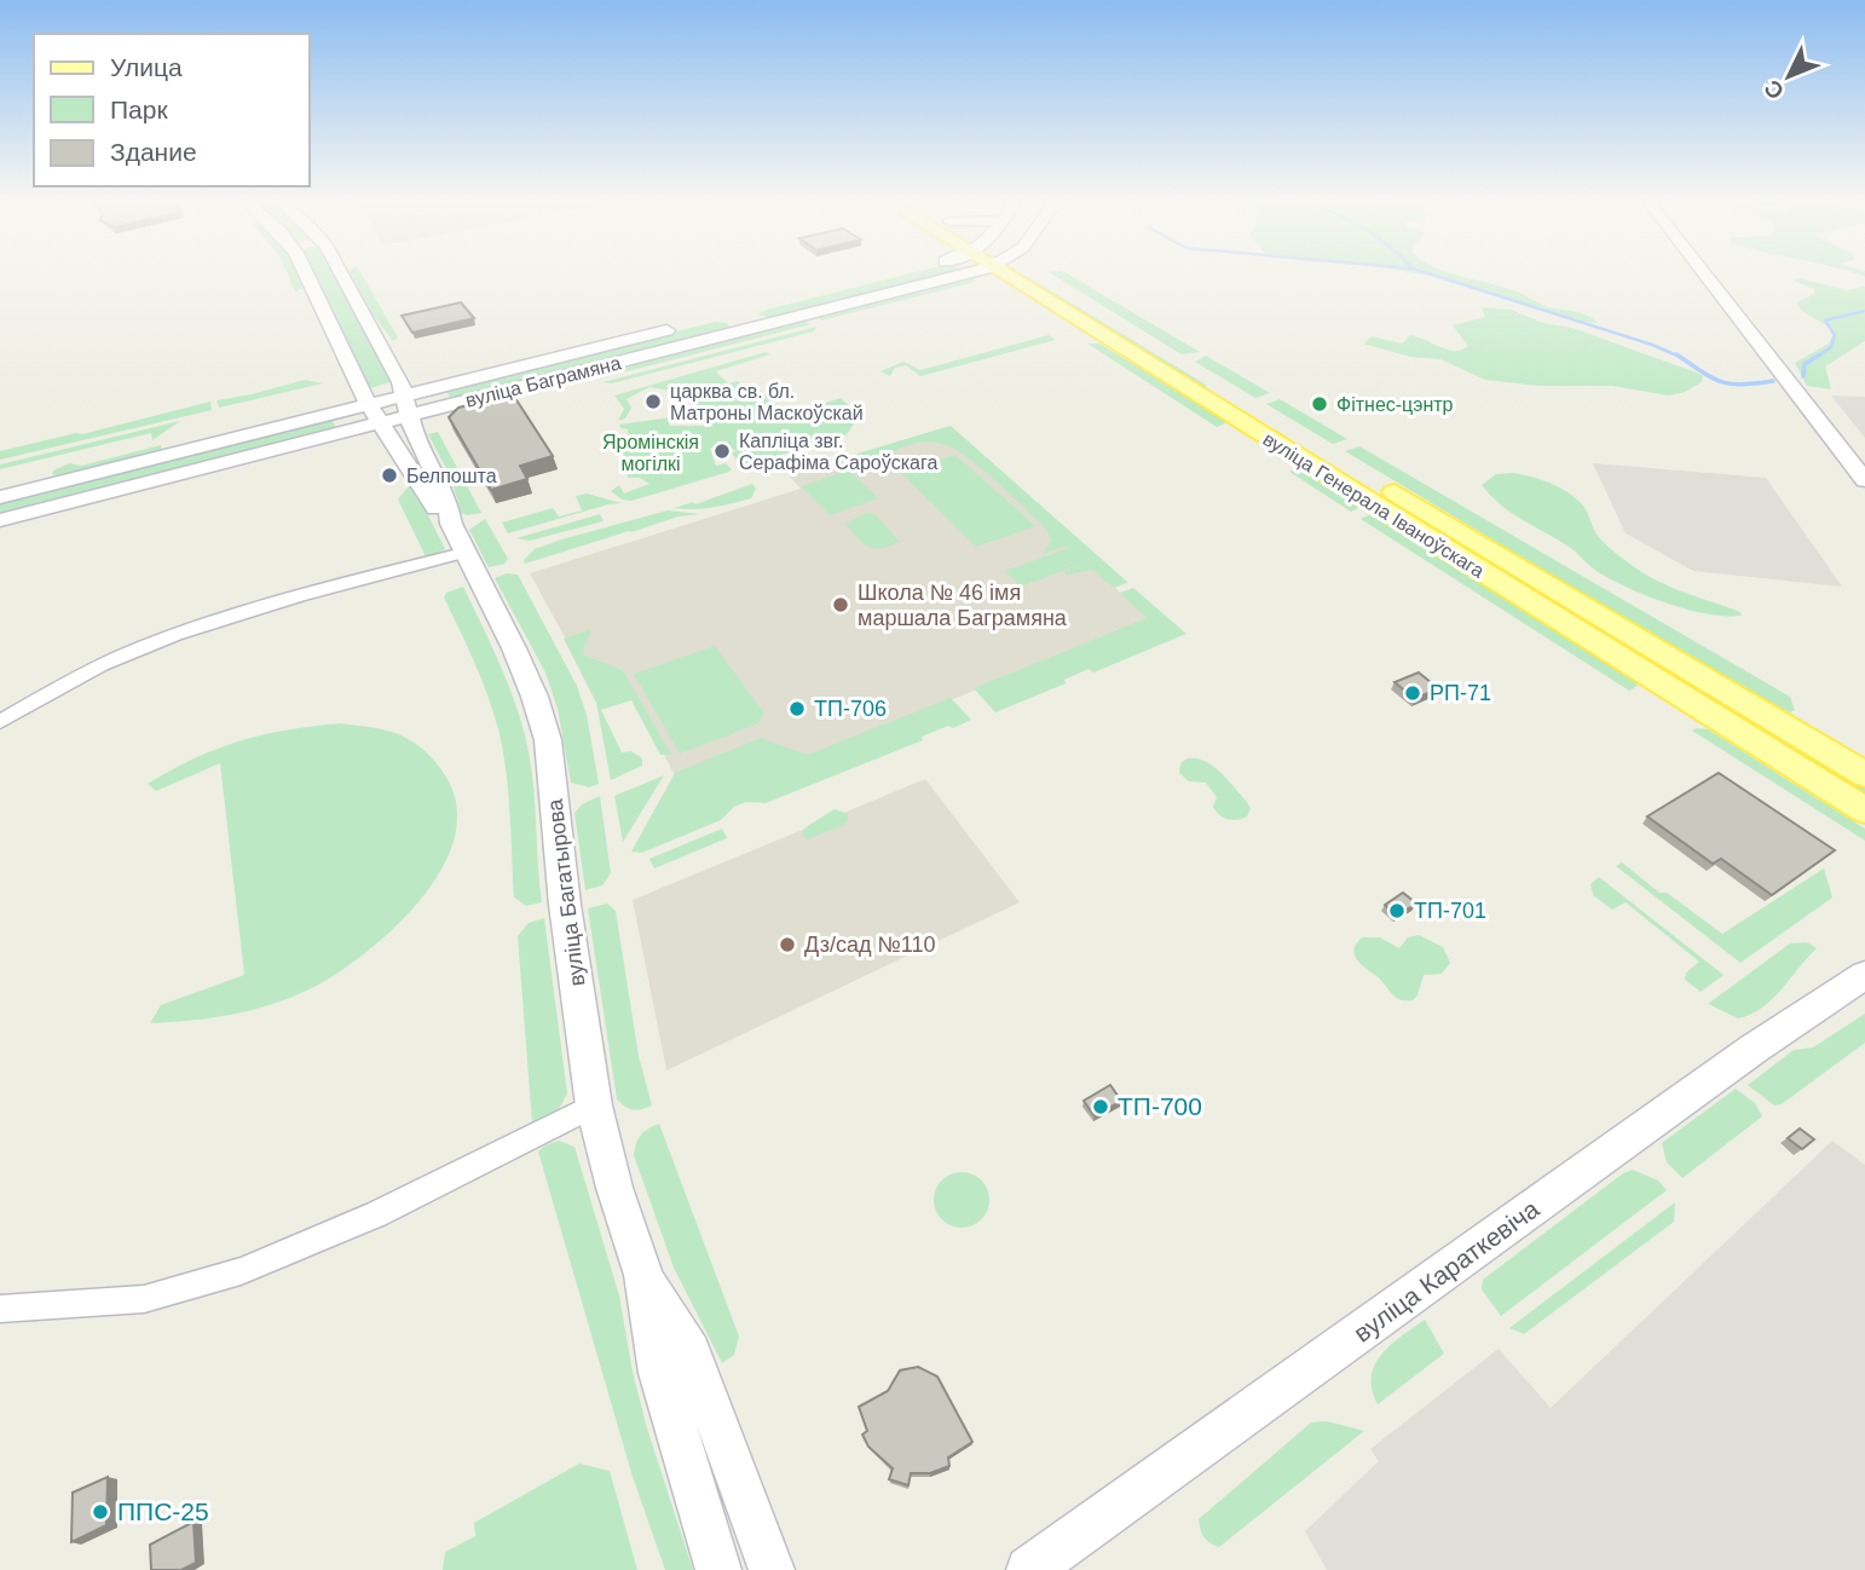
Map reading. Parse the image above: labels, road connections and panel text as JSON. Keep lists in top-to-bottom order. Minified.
{"streets":{"main road":["вуліца Генерала Іваноўскага"],"street":["вуліца Баграмяна","вуліца Багатырова","вуліца Караткевіча"]},"crossings":[["вуліца Баграмяна","вуліца Багатырова"]],"parks":["Яромінскія могілкі"],"places":["царква св. бл. Матроны Маскоўскай","Фітнес-цэнтр","Капліца звг. Серафіма Сароўскага","Белпошта","Школа № 46 імя маршала Баграмяна","РП-71","ТП-706","ТП-701","Дз/сад №110","ТП-700","ППС-25"],"legend":["Улица","Парк","Здание"],"north":"bottom left"}
